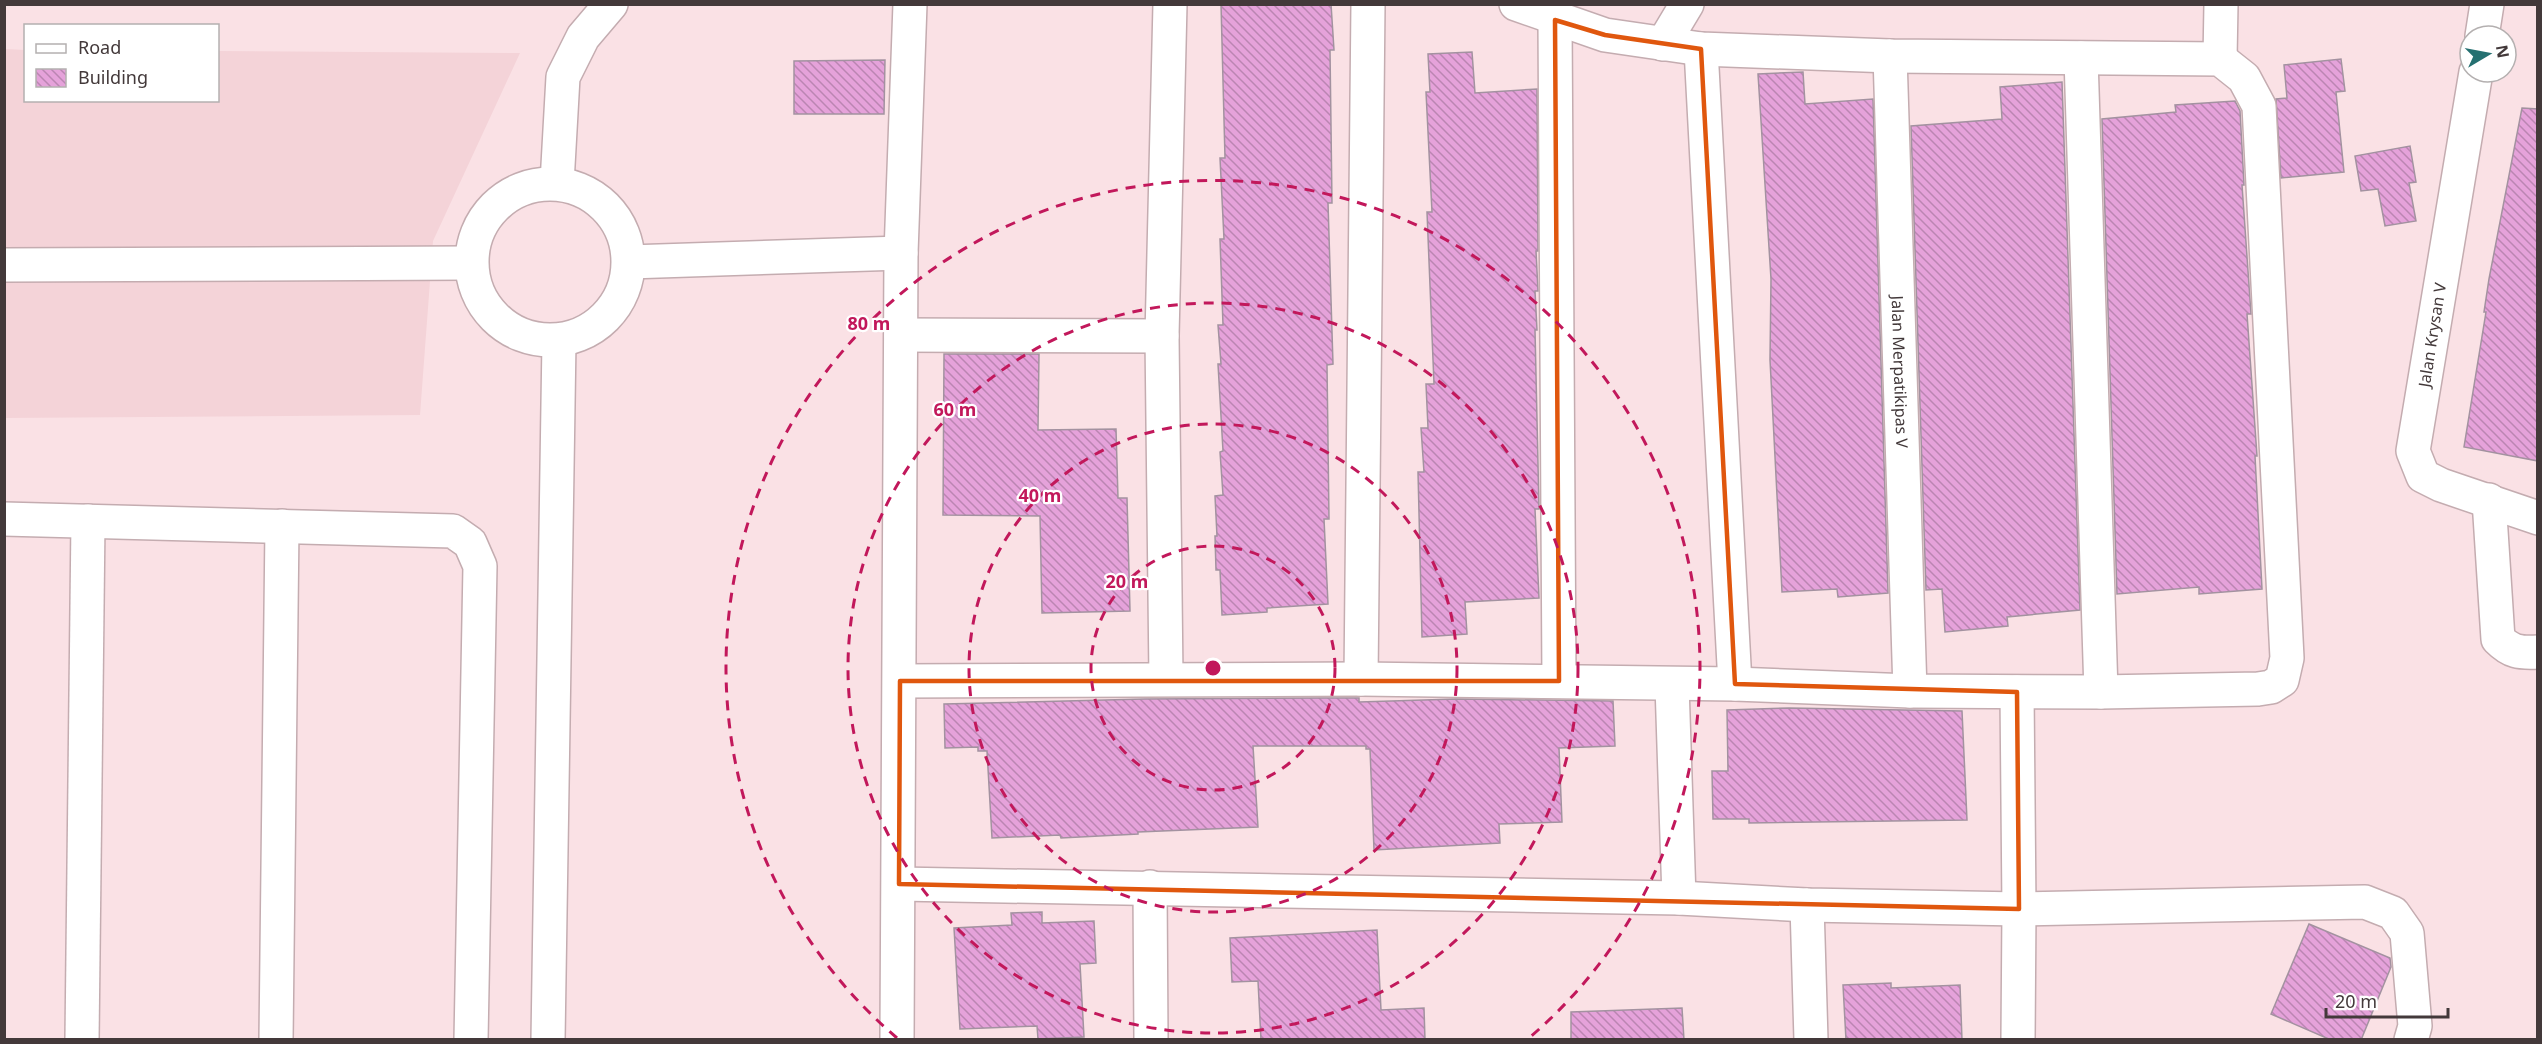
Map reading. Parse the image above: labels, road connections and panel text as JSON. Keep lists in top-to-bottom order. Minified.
{"streets":{"street":["Jalan Krysan V","Jalan Merpatikipas V"]},"legend":["Road","Building"],"scale_bar":"20 m","north":"right","rings":["80 m","60 m","40 m","20 m"]}
